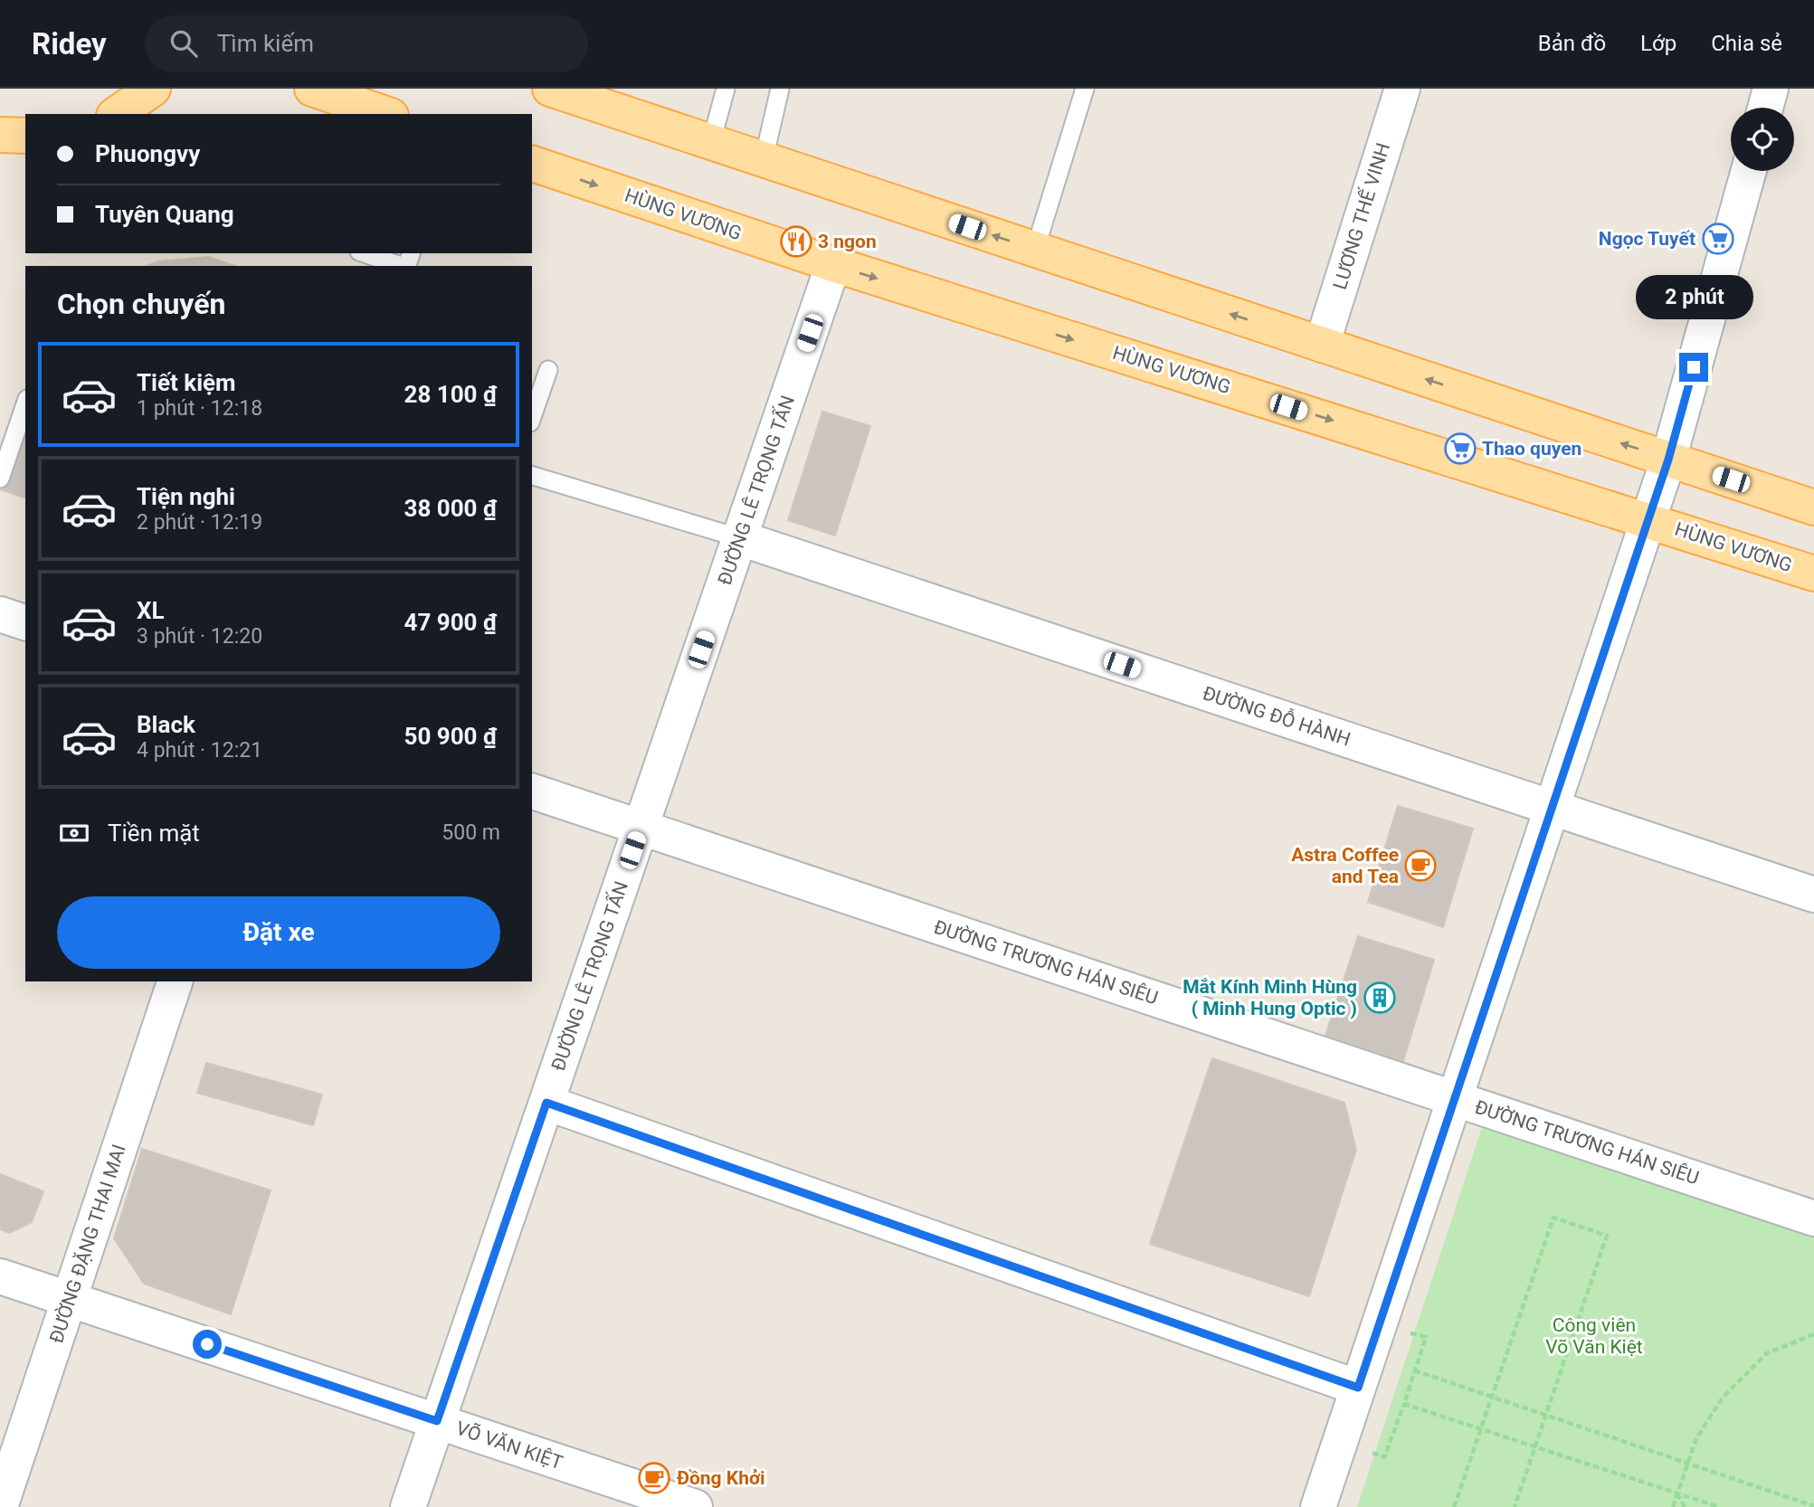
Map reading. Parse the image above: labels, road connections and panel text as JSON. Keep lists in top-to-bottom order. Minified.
{"streets":{"main road":["HÙNG VƯƠNG"],"street":["LƯƠNG THẾ VINH","ĐƯỜNG LÊ TRỌNG TẤN","ĐƯỜNG ĐỖ HÀNH","ĐƯỜNG TRƯƠNG HÁN SIÊU","ĐƯỜNG ĐẶNG THAI MAI","VÕ VĂN KIỆT"]},"crossings":[["HÙNG VƯƠNG","ĐƯỜNG LÊ TRỌNG TẤN"],["ĐƯỜNG LÊ TRỌNG TẤN","ĐƯỜNG ĐỖ HÀNH"],["ĐƯỜNG LÊ TRỌNG TẤN","ĐƯỜNG TRƯƠNG HÁN SIÊU"],["ĐƯỜNG LÊ TRỌNG TẤN","VÕ VĂN KIỆT"],["ĐƯỜNG ĐẶNG THAI MAI","VÕ VĂN KIỆT"]],"parks":["Công viên Võ Văn Kiệt"],"places":{"supermarket":["Ngọc Tuyết","Thao quyen"],"restaurant":["3 ngon"],"cafe":["Astra Coffee and Tea","Đồng Khởi"],"building":["Mắt Kính Minh Hùng ( Minh Hung Optic )"]},"page":{"header":"Ridey","search":"Tìm kiếm","nav":["Bản đồ","Lớp","Chia sẻ"],"banner":["Phuongvy","Tuyên Quang"],"heading":"Chọn chuyến","bubble":"2 phút","list":[{"name":"Tiết kiệm","note":"1 phút · 12:18","value":"28 100 ₫"},{"name":"Tiện nghi","note":"2 phút · 12:19","value":"38 000 ₫"},{"name":"XL","note":"3 phút · 12:20","value":"47 900 ₫"},{"name":"Black","note":"4 phút · 12:21","value":"50 900 ₫"}],"pay":["Tiền mặt","500 m"],"buttons":"Đặt xe"}}
